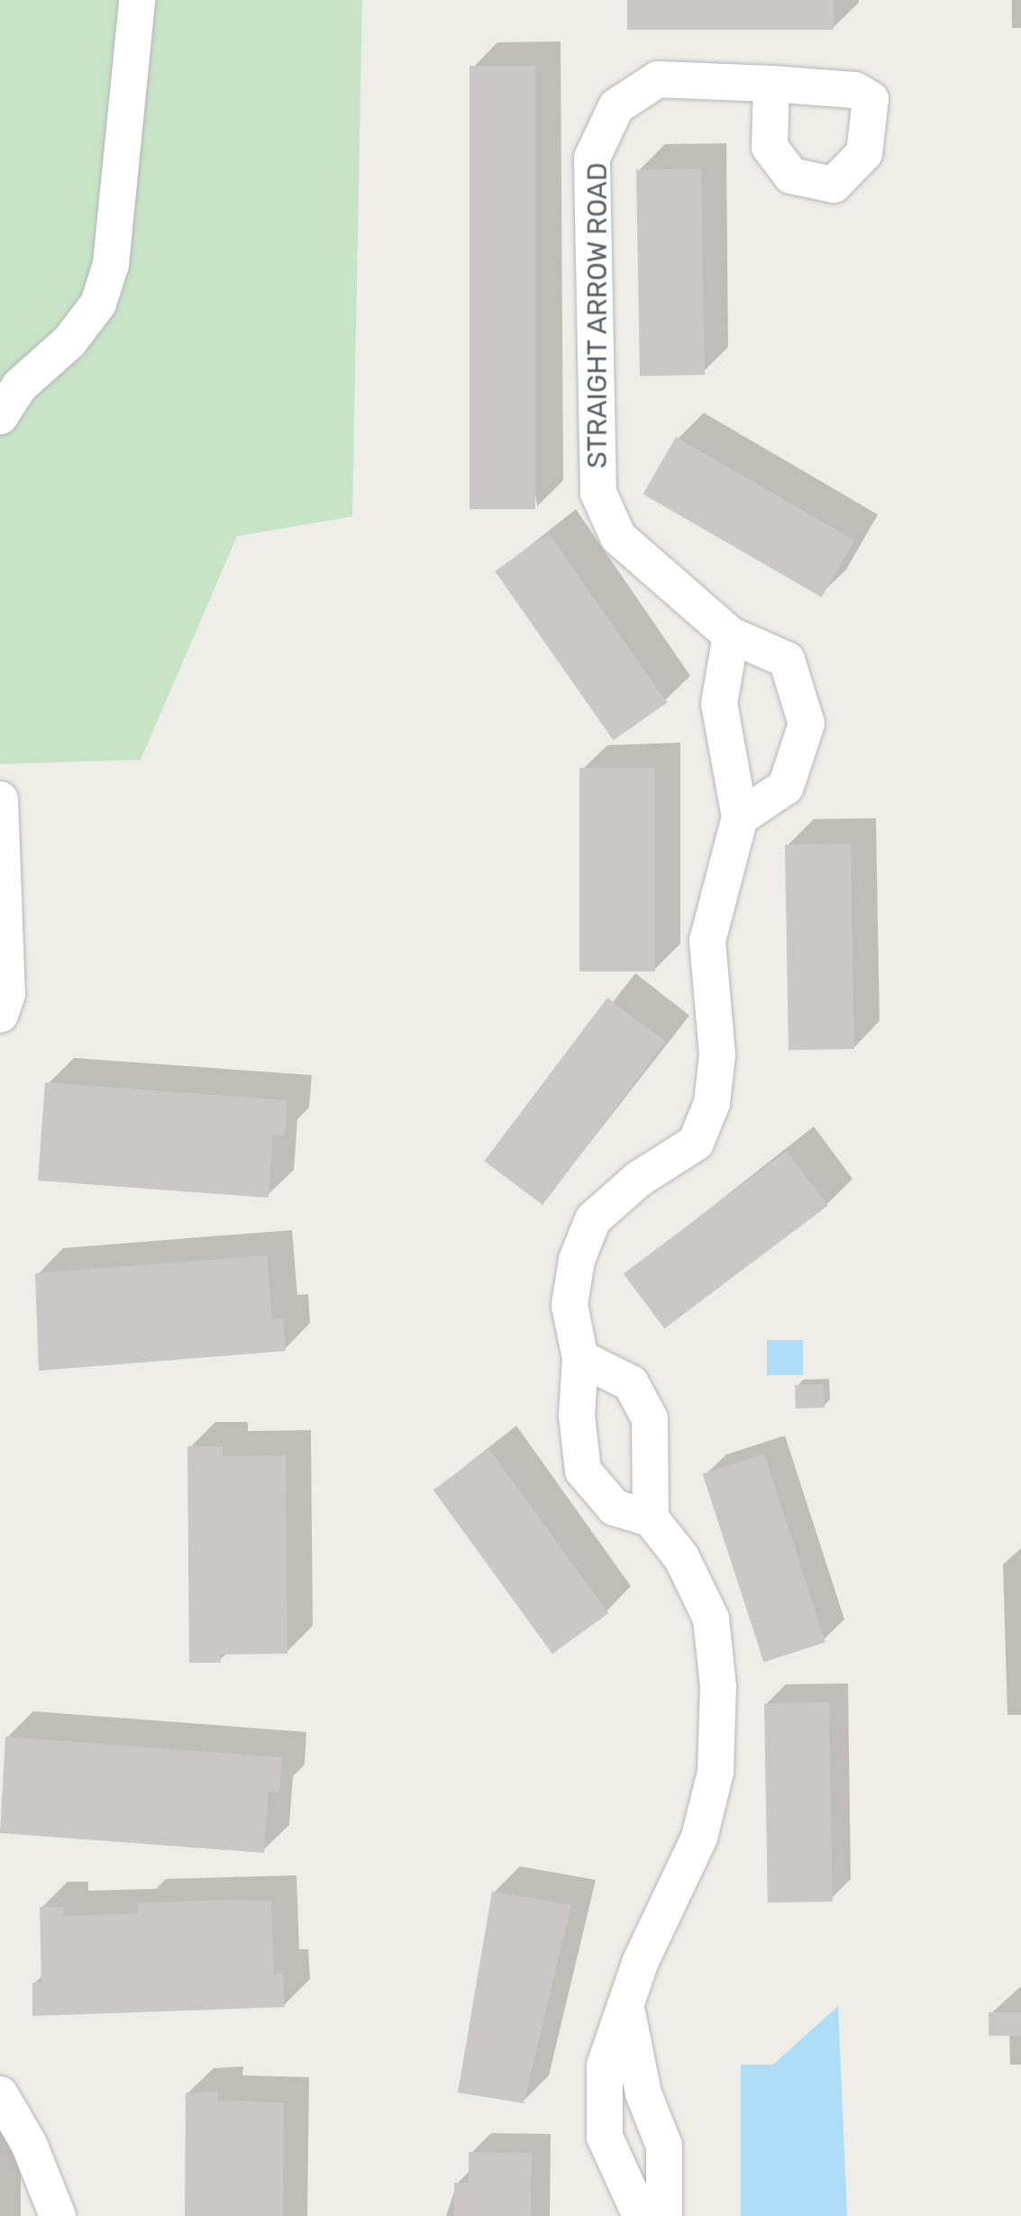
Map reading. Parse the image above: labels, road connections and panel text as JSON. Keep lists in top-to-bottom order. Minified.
{"streets":{"street":["STRAIGHT ARROW ROAD"]}}
